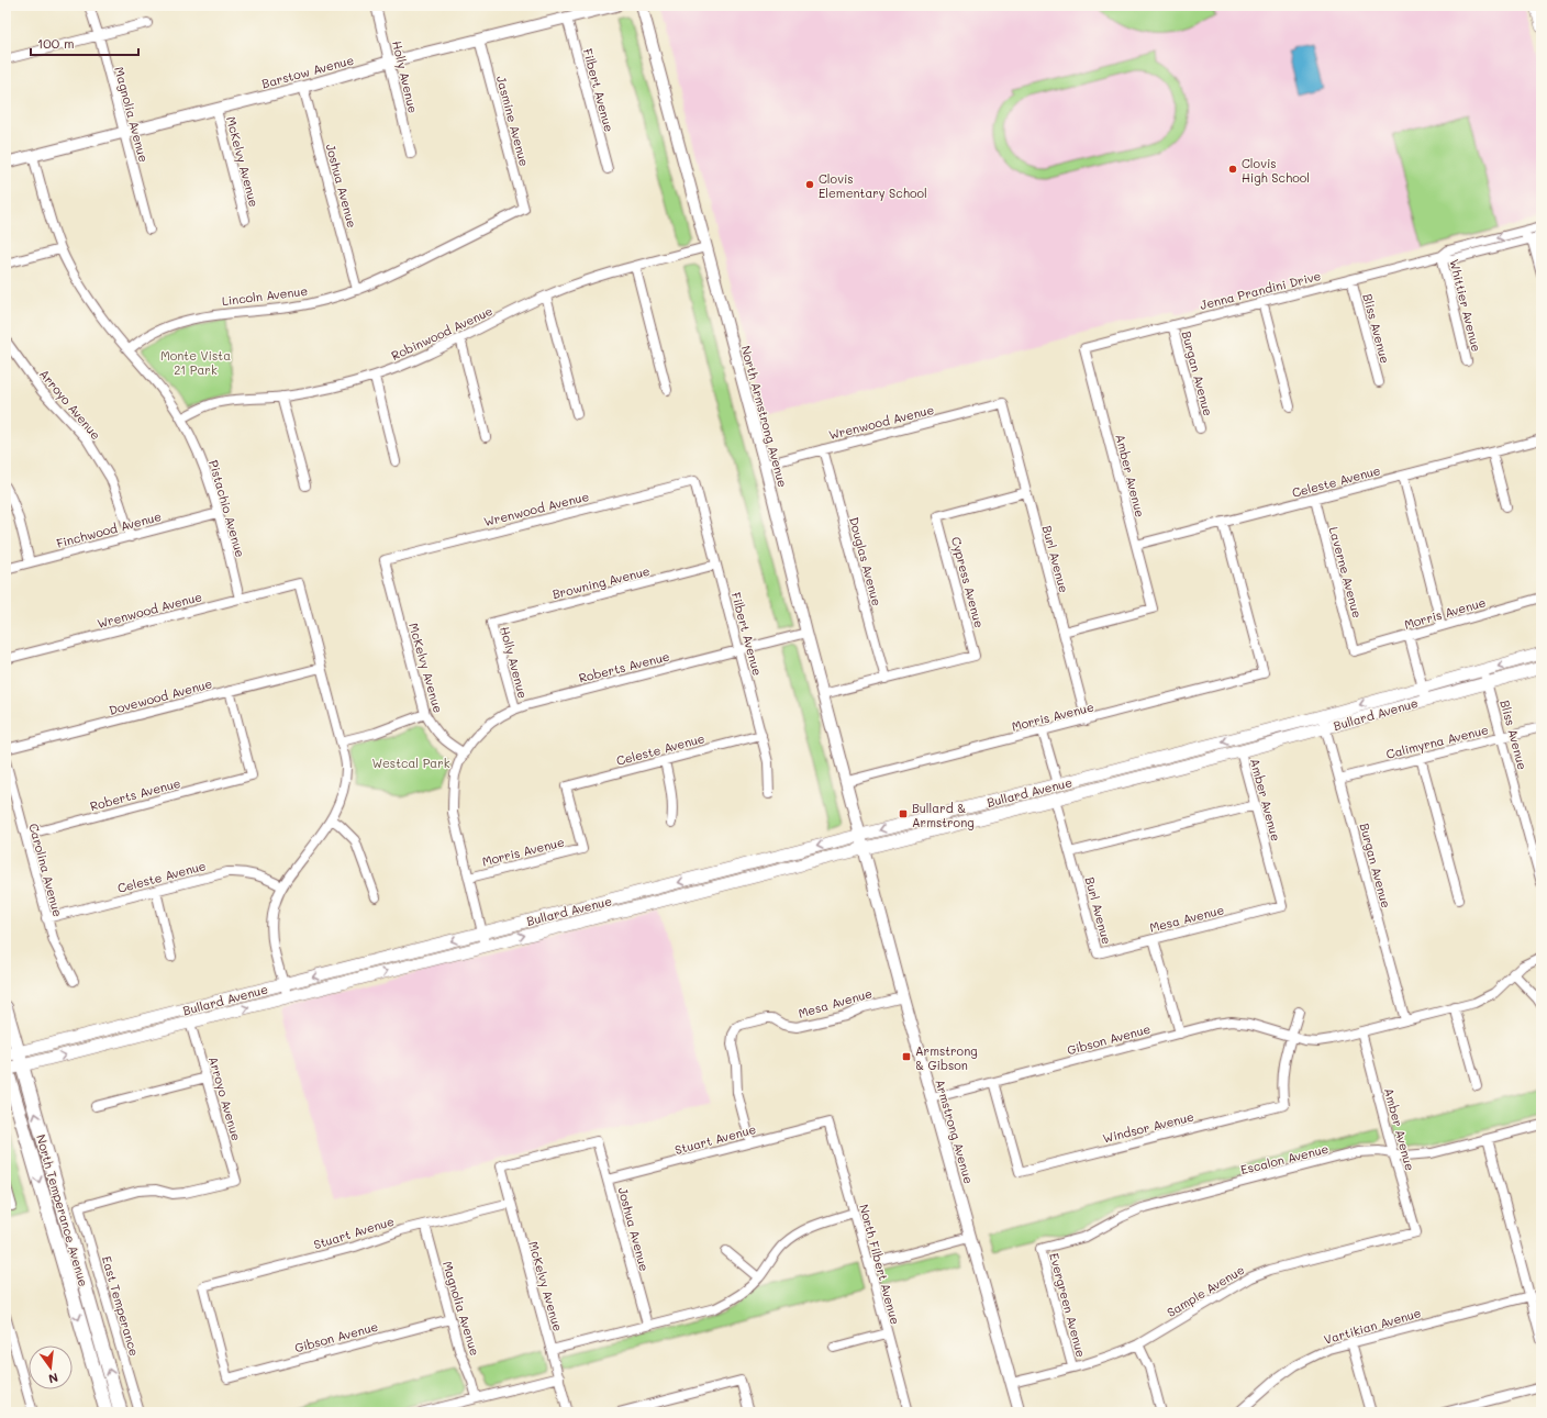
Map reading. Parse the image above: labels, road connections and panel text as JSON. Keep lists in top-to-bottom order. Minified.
{"streets":{"main road":["Bullard Avenue","North Temperance Avenue"],"street":["Barstow Avenue","Holly Avenue","Filbert Avenue","Magnolia Avenue","Jasmine Avenue","McKelvy Avenue","Joshua Avenue","Jenna Prandini Drive","Lincoln Avenue","Whittier Avenue","Bliss Avenue","Robinwood Avenue","Burgan Avenue","Arroyo Avenue","North Armstrong Avenue","Wrenwood Avenue","Amber Avenue","Celeste Avenue","Pistachio Avenue","Finchwood Avenue","Burl Avenue","Douglas Avenue","Laverne Avenue","Browning Avenue","Cypress Avenue","Morris Avenue","Roberts Avenue","Dovewood Avenue","Calimyrna Avenue","Carolina Avenue","Mesa Avenue","Gibson Avenue","Windsor Avenue","Armstrong Avenue","Stuart Avenue","Escalon Avenue","North Filbert Avenue","Sample Avenue","Evergreen Avenue","East Temperance","Vartikian Avenue"]},"crossings":[["Barstow Avenue","Holly Avenue"],["Barstow Avenue","Filbert Avenue"],["Barstow Avenue","Magnolia Avenue"],["Barstow Avenue","Jasmine Avenue"],["Barstow Avenue","McKelvy Avenue"],["Barstow Avenue","Joshua Avenue"],["Barstow Avenue","Pistachio Avenue"],["Holly Avenue","Browning Avenue"],["Holly Avenue","Roberts Avenue"],["Filbert Avenue","Wrenwood Avenue"],["Filbert Avenue","Celeste Avenue"],["Filbert Avenue","Browning Avenue"],["Filbert Avenue","Roberts Avenue"],["Magnolia Avenue","Gibson Avenue"],["Magnolia Avenue","Stuart Avenue"],["Jasmine Avenue","Lincoln Avenue"],["McKelvy Avenue","Joshua Avenue"],["McKelvy Avenue","Wrenwood Avenue"],["McKelvy Avenue","Roberts Avenue"],["McKelvy Avenue","Stuart Avenue"],["Joshua Avenue","Lincoln Avenue"],["Joshua Avenue","Stuart Avenue"],["Jenna Prandini Drive","Whittier Avenue"],["Jenna Prandini Drive","Bliss Avenue"],["Jenna Prandini Drive","Burgan Avenue"],["Jenna Prandini Drive","Amber Avenue"],["Lincoln Avenue","Pistachio Avenue"],["Bliss Avenue","Bullard Avenue"],["Bliss Avenue","Calimyrna Avenue"],["Robinwood Avenue","North Armstrong Avenue"],["Robinwood Avenue","Pistachio Avenue"],["Burgan Avenue","Bullard Avenue"],["Burgan Avenue","Calimyrna Avenue"],["Burgan Avenue","Gibson Avenue"],["Arroyo Avenue","Finchwood Avenue"],["Arroyo Avenue","Bullard Avenue"],["Arroyo Avenue","East Temperance"],["North Armstrong Avenue","Wrenwood Avenue"],["North Armstrong Avenue","Morris Avenue"],["North Armstrong Avenue","Roberts Avenue"],["North Armstrong Avenue","Bullard Avenue"],["North Armstrong Avenue","Armstrong Avenue"],["Wrenwood Avenue","Pistachio Avenue"],["Wrenwood Avenue","Burl Avenue"],["Wrenwood Avenue","Douglas Avenue"],["Wrenwood Avenue","Dovewood Avenue"],["Amber Avenue","Celeste Avenue"],["Amber Avenue","Burl Avenue"],["Amber Avenue","Bullard Avenue"],["Amber Avenue","Mesa Avenue"],["Amber Avenue","Gibson Avenue"],["Amber Avenue","Escalon Avenue"],["Amber Avenue","Sample Avenue"],["Celeste Avenue","Laverne Avenue"],["Celeste Avenue","Morris Avenue"],["Celeste Avenue","Carolina Avenue"],["Pistachio Avenue","Finchwood Avenue"],["Burl Avenue","Cypress Avenue"],["Burl Avenue","Morris Avenue"],["Burl Avenue","Bullard Avenue"],["Burl Avenue","Mesa Avenue"],["Douglas Avenue","Cypress Avenue"],["Laverne Avenue","Morris Avenue"],["Roberts Avenue","Dovewood Avenue"],["Roberts Avenue","Carolina Avenue"],["Bullard Avenue","Armstrong Avenue"],["Bullard Avenue","North Temperance Avenue"],["Mesa Avenue","Armstrong Avenue"],["Mesa Avenue","Stuart Avenue"],["Gibson Avenue","Windsor Avenue"],["Gibson Avenue","Armstrong Avenue"],["Gibson Avenue","Stuart Avenue"],["Armstrong Avenue","Sample Avenue"],["Stuart Avenue","North Filbert Avenue"],["Escalon Avenue","Evergreen Avenue"],["Sample Avenue","Evergreen Avenue"]],"parks":["Monte Vista 21 Park","Westcal Park"],"places":{"other":["Clovis High School","Clovis Elementary School"],"transit":["Bullard & Armstrong","Armstrong & Gibson"]},"scale_bar":"100 m","north":"bottom"}
